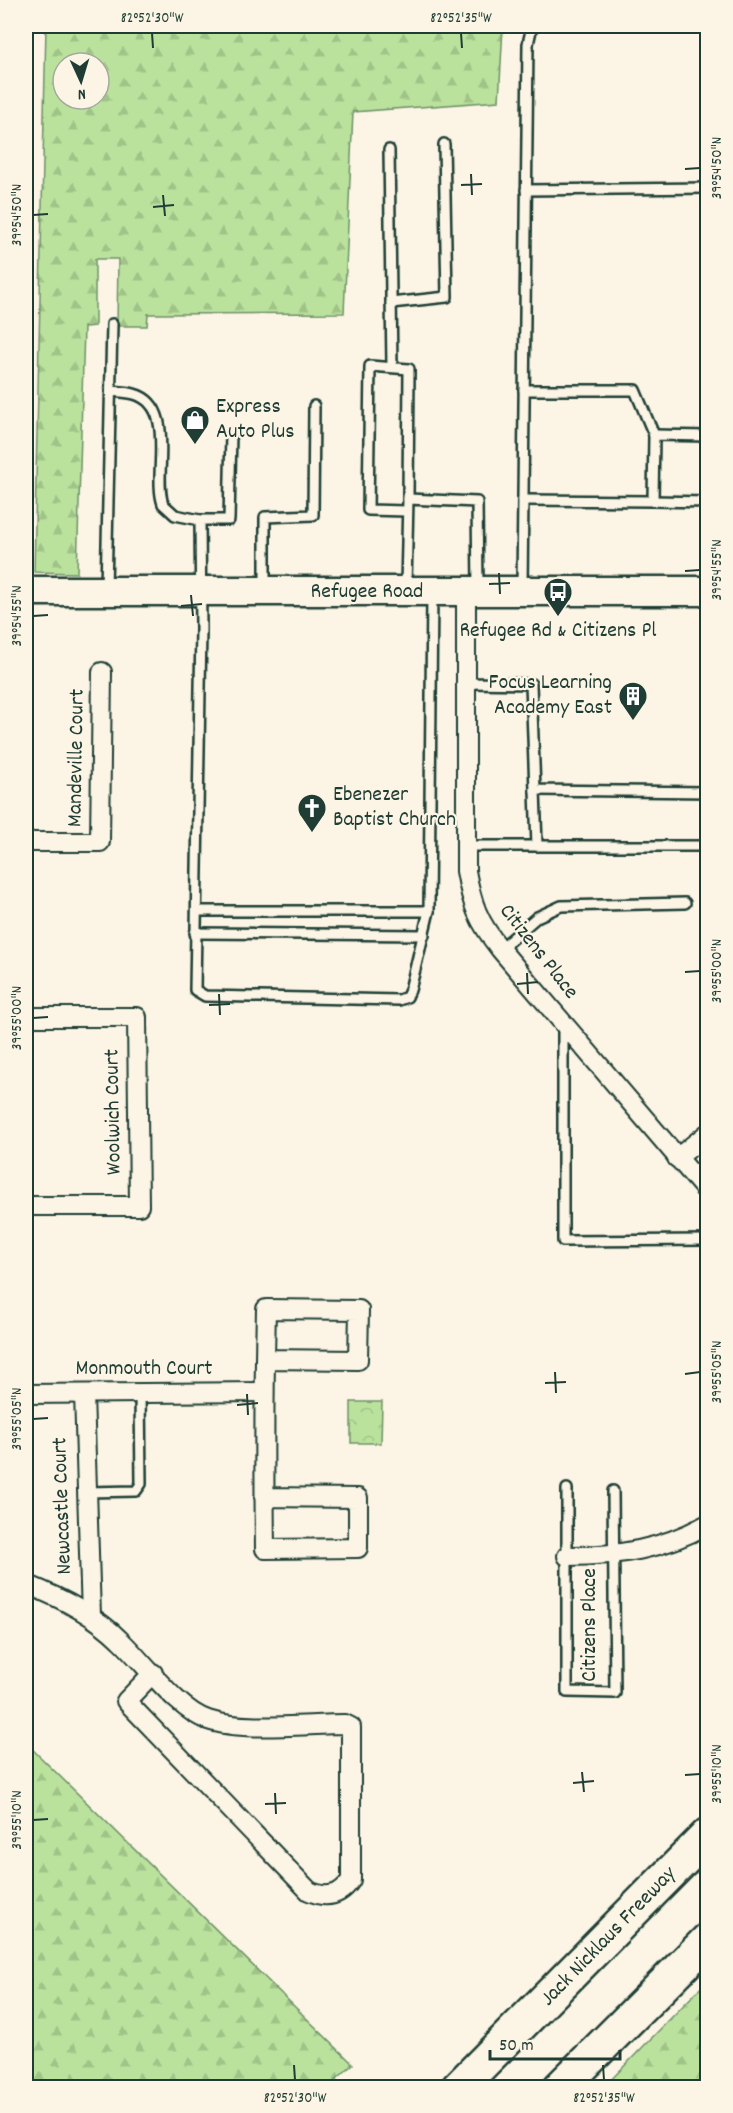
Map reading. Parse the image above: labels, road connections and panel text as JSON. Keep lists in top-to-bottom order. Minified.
{"streets":{"highway":["Jack Nicklaus Freeway"],"main road":["Refugee Road"],"street":["Mandeville Court","Citizens Place","Woolwich Court","Monmouth Court","Newcastle Court"]},"crossings":[["Refugee Road","Citizens Place"],["Monmouth Court","Newcastle Court"]],"places":{"shop":["Express Auto Plus"],"bus stop":["Refugee Rd & Citizens Pl"],"building":["Focus Learning Academy East"],"church":["Ebenezer Baptist Church"]},"scale_bar":"50 m","north":"bottom","coordinates":["82°52'30\"W","82°52'35\"W","39°54'50\"N","39°54'55\"N","39°55'00\"N","39°55'05\"N","39°55'10\"N"]}
